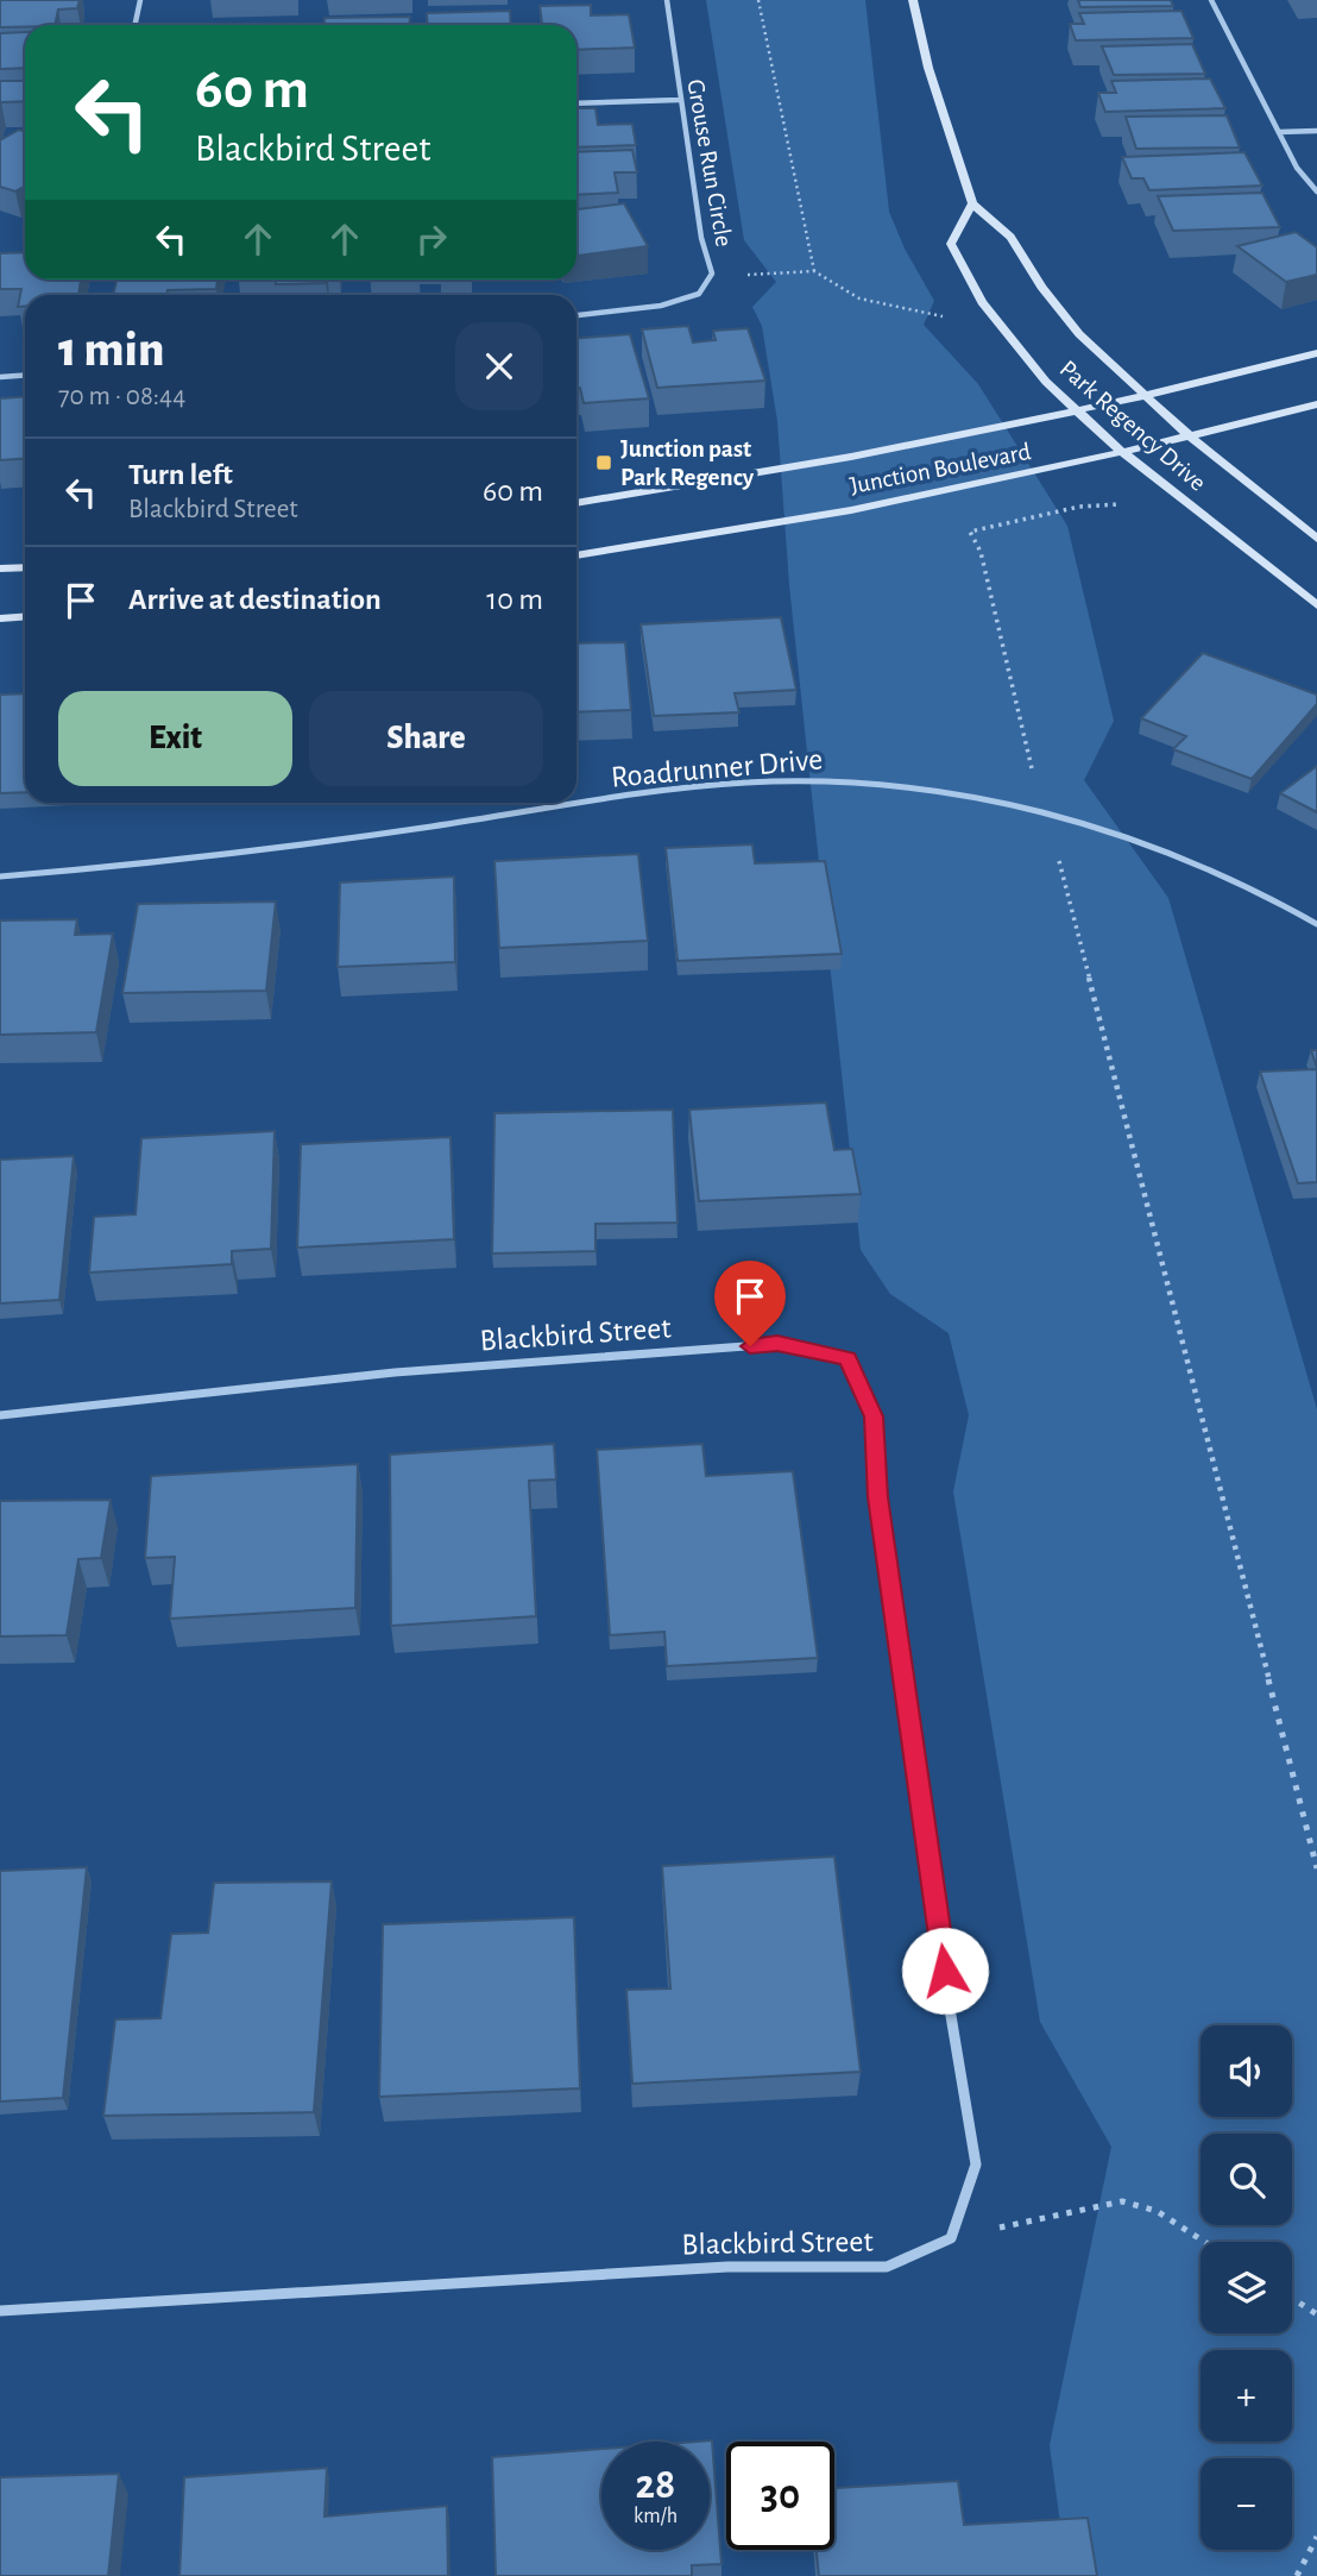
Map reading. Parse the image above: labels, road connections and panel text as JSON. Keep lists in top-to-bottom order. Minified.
{"streets":{"street":["Grouse Run Circle","Park Regency Drive","Junction Boulevard","Roadrunner Drive","Blackbird Street"]},"crossings":[["Park Regency Drive","Junction Boulevard"]],"places":{"transit":["Junction past Park Regency"]},"page":{"turn":["60 m","Blackbird Street"],"heading":["1 min","70 m · 08:44"],"list":[{"name":"Turn left","note":"Blackbird Street","value":"60 m"},{"name":"Arrive at destination","value":"10 m"}],"buttons":["Exit","Share"],"map_buttons":["+","−"],"speed":"28 km/h","limit":"30"}}
